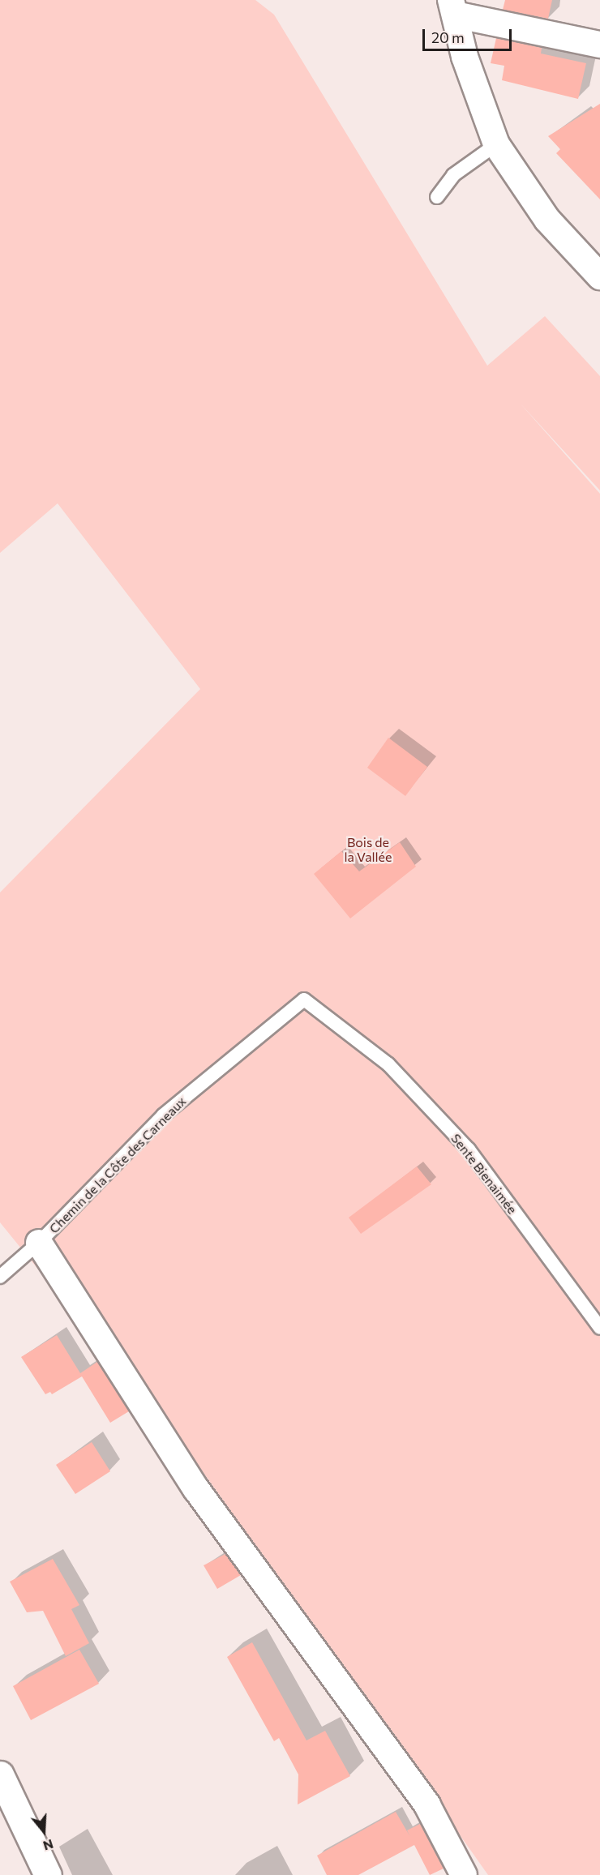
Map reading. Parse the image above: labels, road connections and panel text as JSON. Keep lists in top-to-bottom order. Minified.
{"streets":{"lane":["Chemin de la Côte des Carneaux","Sente Bienaimée"]},"crossings":[["Chemin de la Côte des Carneaux","Sente Bienaimée"]],"parks":["Bois de la Vallée"],"scale_bar":"20 m","north":"bottom"}
